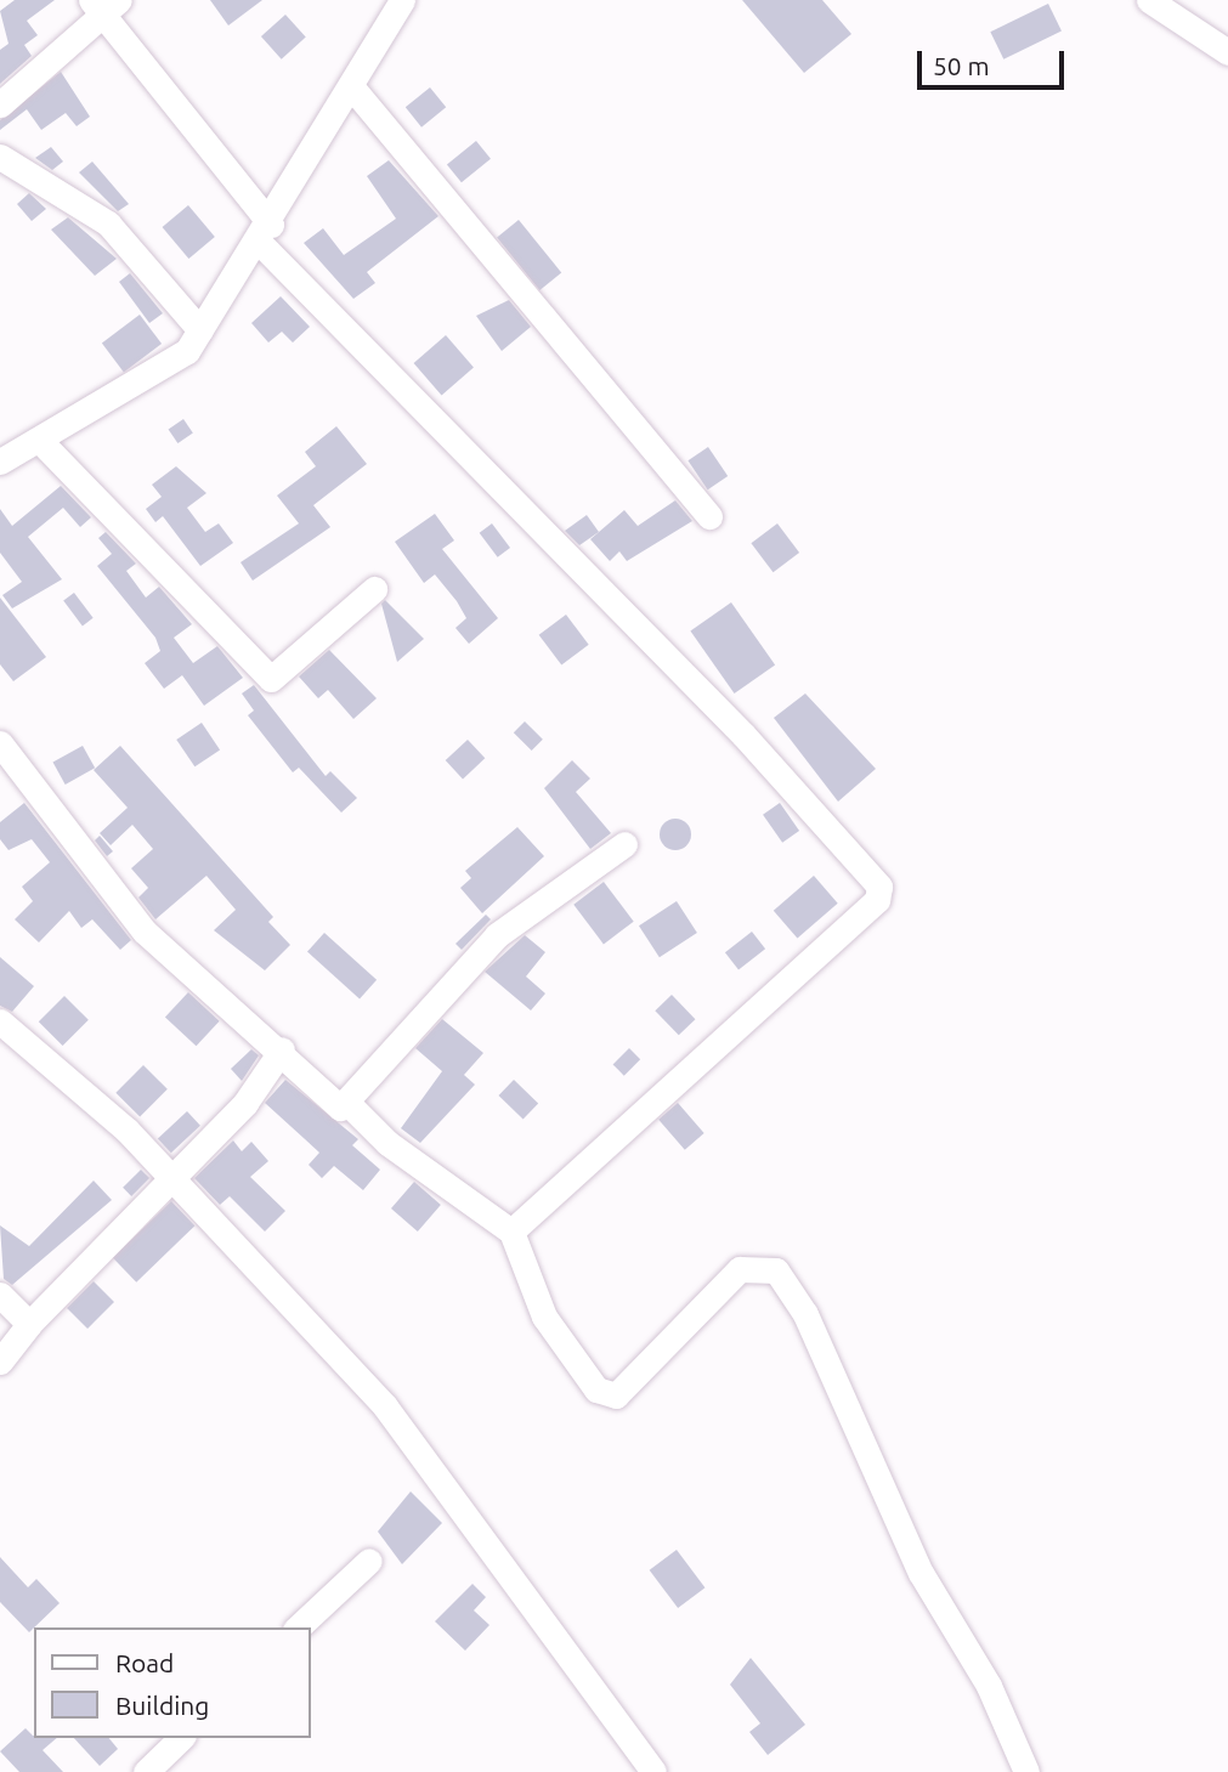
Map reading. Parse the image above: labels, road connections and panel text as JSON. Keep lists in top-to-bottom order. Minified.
{"legend":["Road","Building"],"scale_bar":"50 m"}
